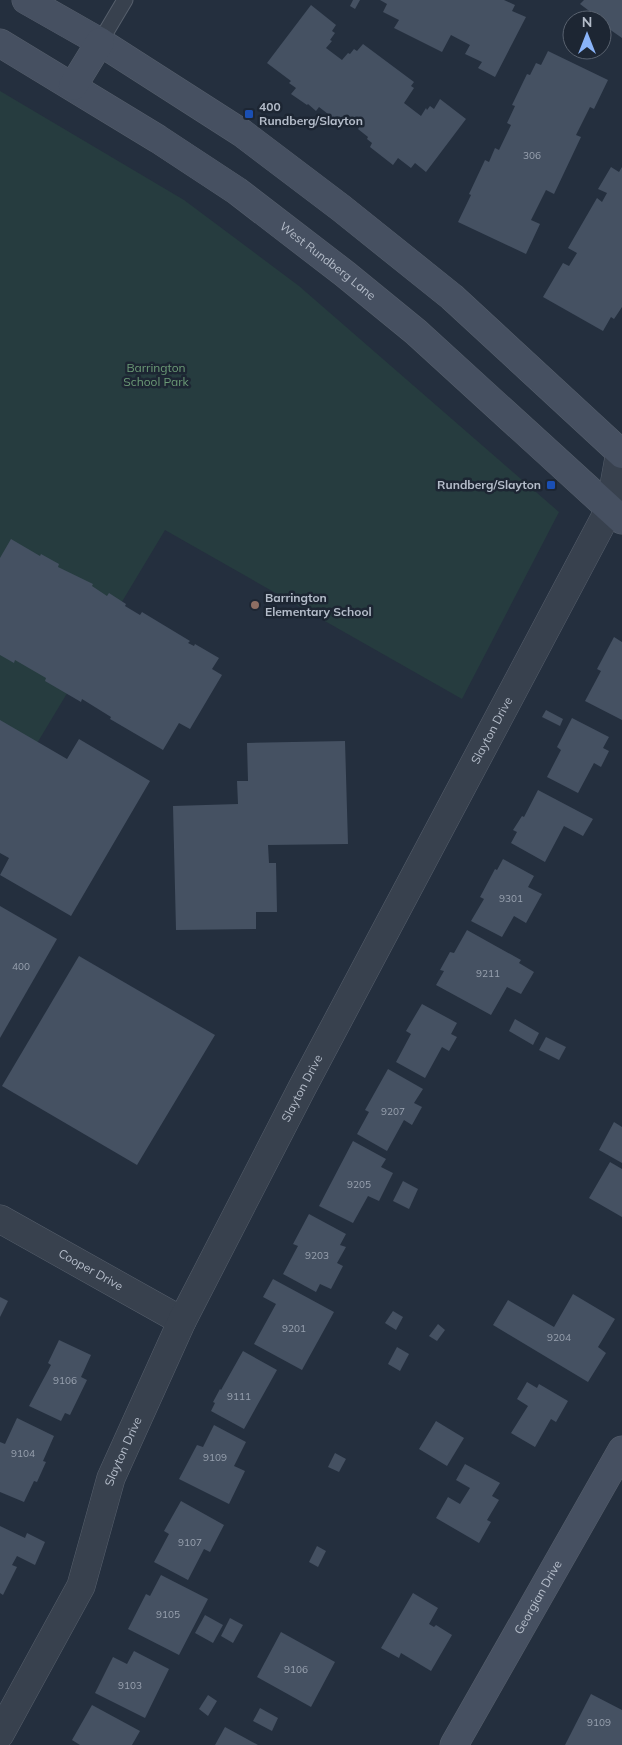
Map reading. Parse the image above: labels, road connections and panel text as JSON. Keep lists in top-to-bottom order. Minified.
{"streets":{"main road":["West Rundberg Lane","Georgian Drive"],"street":["Slayton Drive","Cooper Drive"]},"crossings":[["West Rundberg Lane","Slayton Drive"],["Slayton Drive","Cooper Drive"]],"parks":["Barrington School Park"],"places":{"transit":["400 Rundberg/Slayton","Rundberg/Slayton"],"other":["Barrington Elementary School"]},"house_numbers":["306","9301","400","9211","9207","9205","9203","9201","9204","9106","9111","9104","9109","9107","9105","9106","9103","9109"],"north":"top"}
